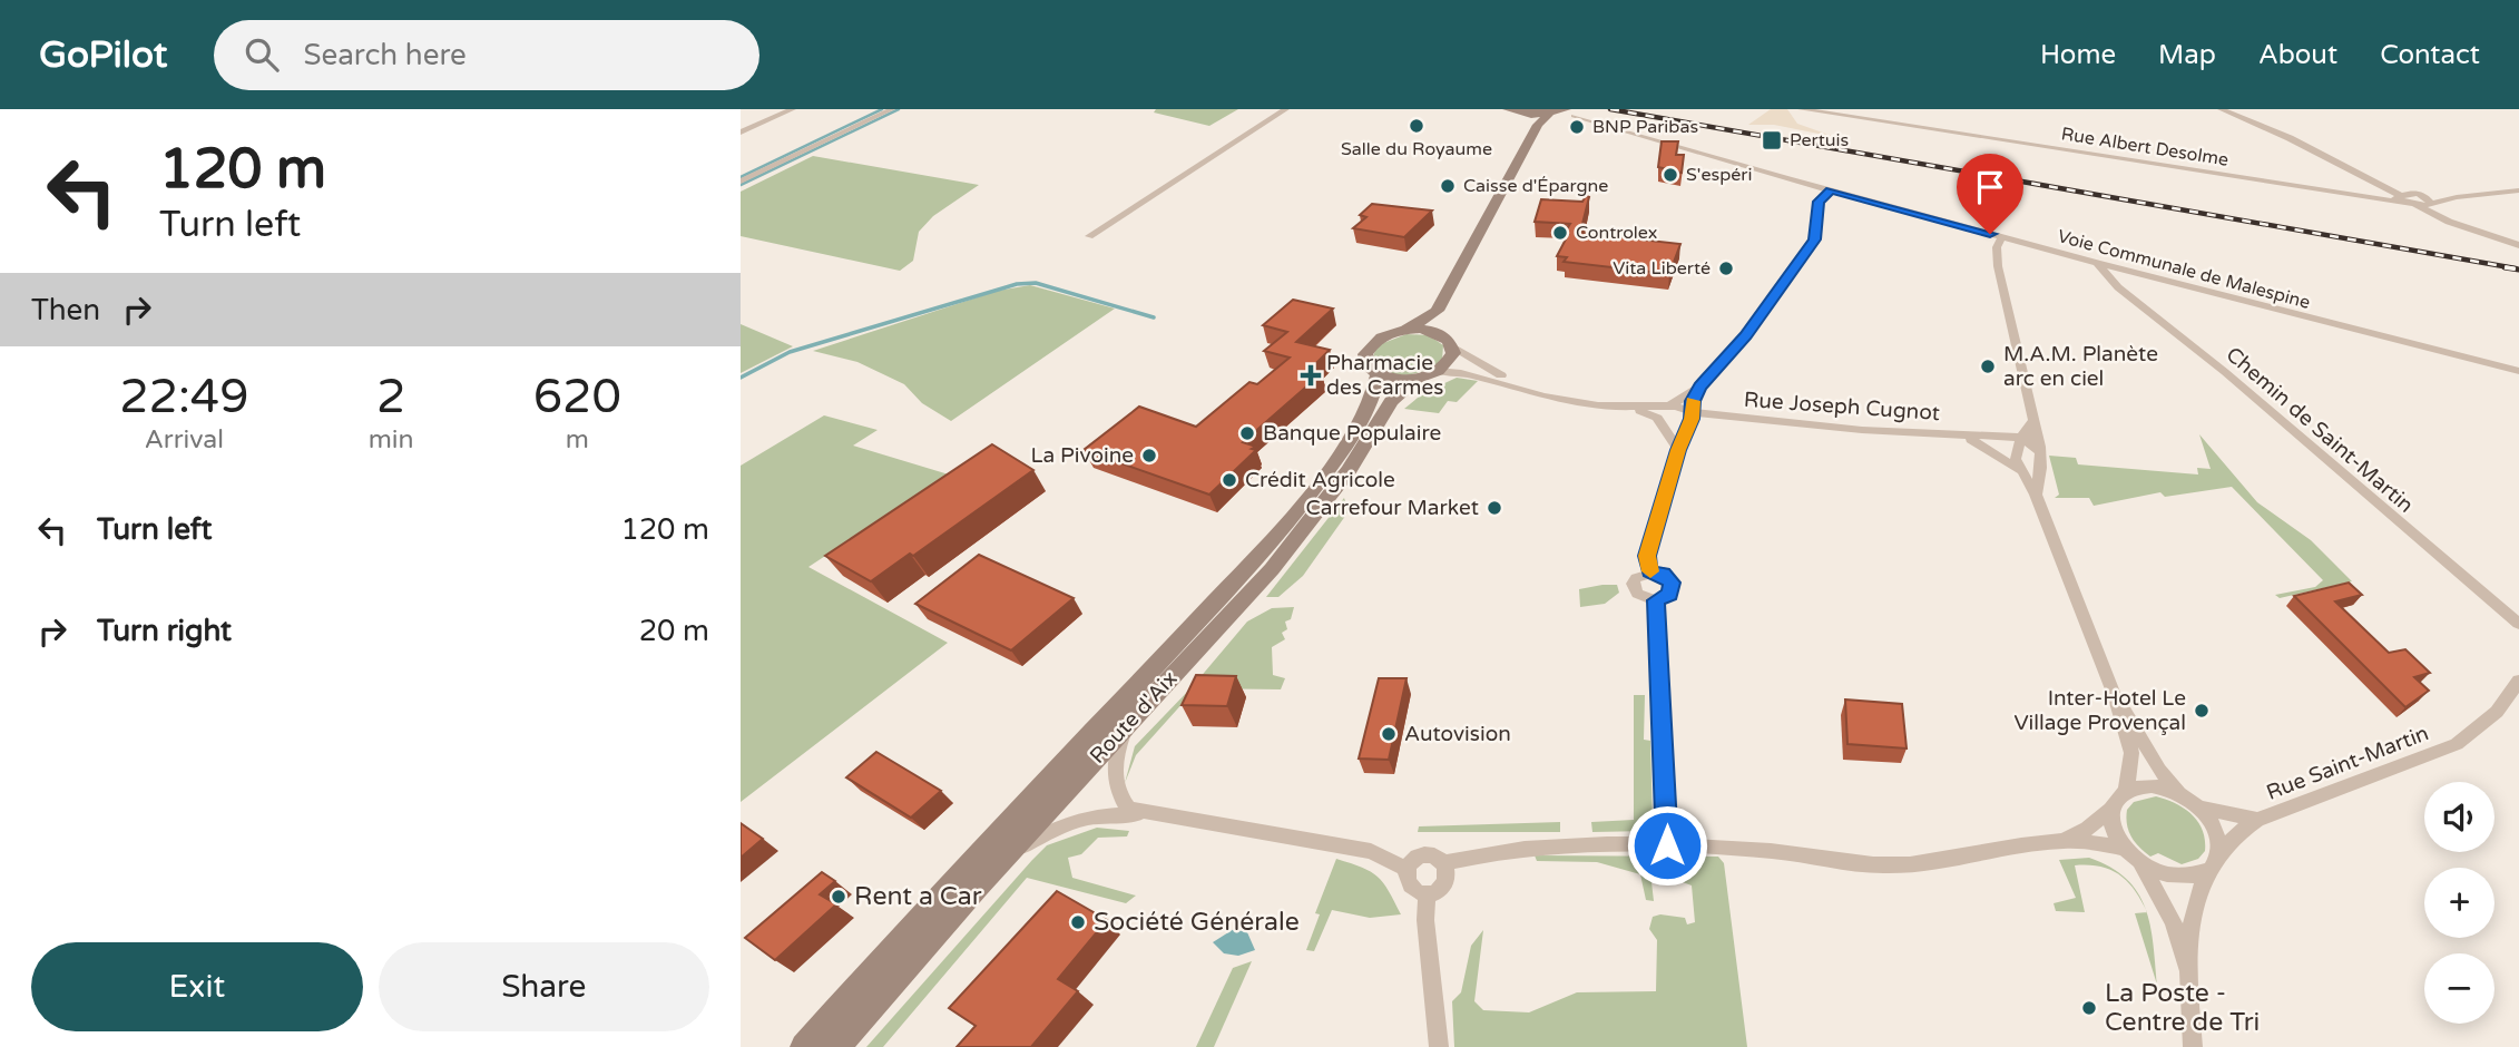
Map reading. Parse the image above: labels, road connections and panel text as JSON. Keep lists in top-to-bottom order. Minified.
{"streets":{"main road":["Route d'Aix"],"street":["Rue Albert Desolme","Voie Communale de Malespine","Rue Joseph Cugnot","Chemin de Saint-Martin","Rue Saint-Martin"]},"crossings":[["Voie Communale de Malespine","Chemin de Saint-Martin"]],"places":{"other":["Salle du Royaume","BNP Paribas","S'espéri","Caisse d'Épargne","Controlex","Vita Liberté","M.A.M. Planète arc en ciel","Banque Populaire","La Pivoine","Crédit Agricole","Carrefour Market","Inter-Hotel Le Village Provençal","Autovision","Rent a Car","Société Générale","La Poste - Centre de Tri"],"transit":["Pertuis"],"health":["Pharmacie des Carmes"]},"page":{"header":"GoPilot","search":"Search here","nav":["Home","Map","About","Contact"],"turn":["120 m","Turn left"],"then":"Then","eta":["22:49","Arrival","2","min","620","m"],"list":[{"name":"Turn left","value":"120 m"},{"name":"Turn right","value":"20 m"}],"map_buttons":["+","−"],"buttons":["Exit","Share"]}}
